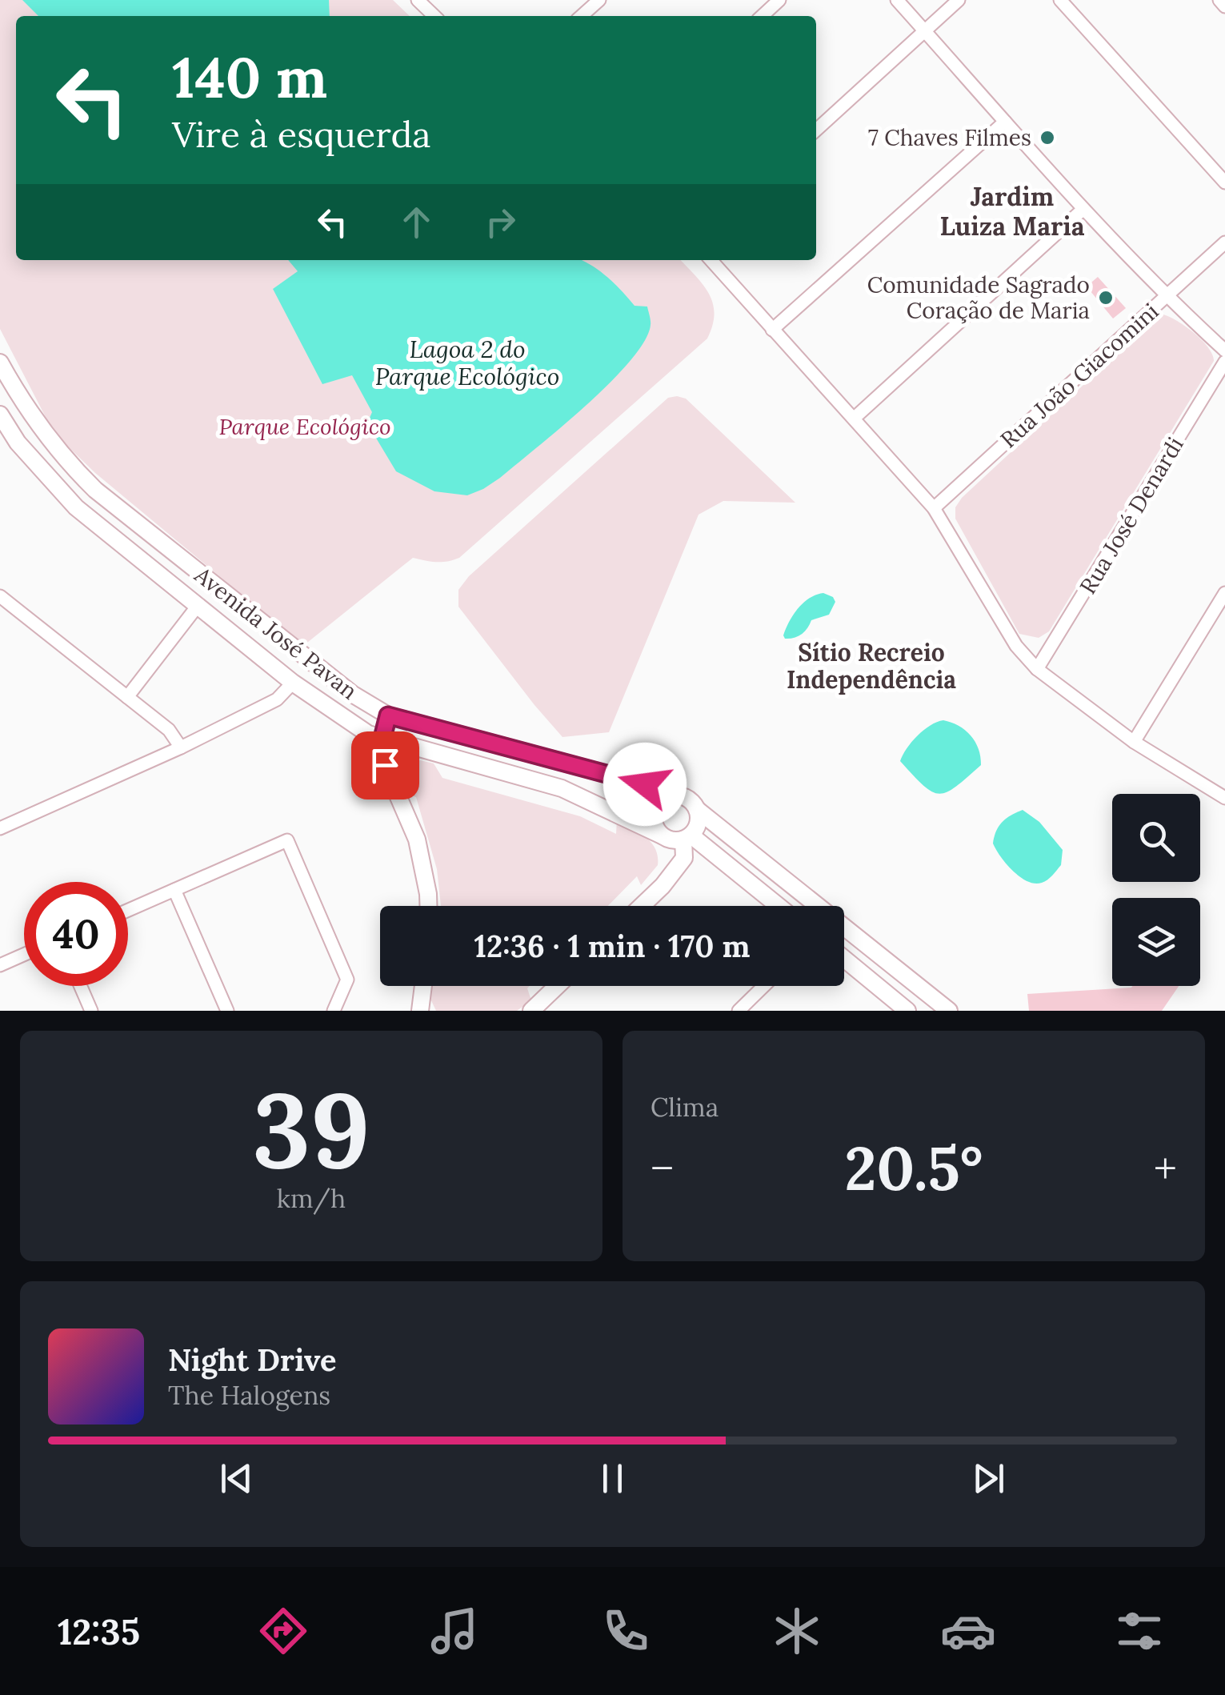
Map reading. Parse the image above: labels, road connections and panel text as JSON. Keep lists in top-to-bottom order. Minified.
{"streets":{"street":["Rua João Giacomini","Rua José Denardi","Avenida José Pavan"]},"districts":["Jardim Luiza Maria","Sítio Recreio Independência"],"water":["Lagoa 2 do Parque Ecológico"],"parks":["Parque Ecológico"],"places":["7 Chaves Filmes","Comunidade Sagrado Coração de Maria"],"page":{"turn":["140 m","Vire à esquerda"],"limit":"40","trip":"12:36 · 1 min · 170 m","tile":[["39","km/h"],"Clima"],"heat":["−","20.5°","+"],"song":["Night Drive","The Halogens"],"tabs":"12:35"}}
